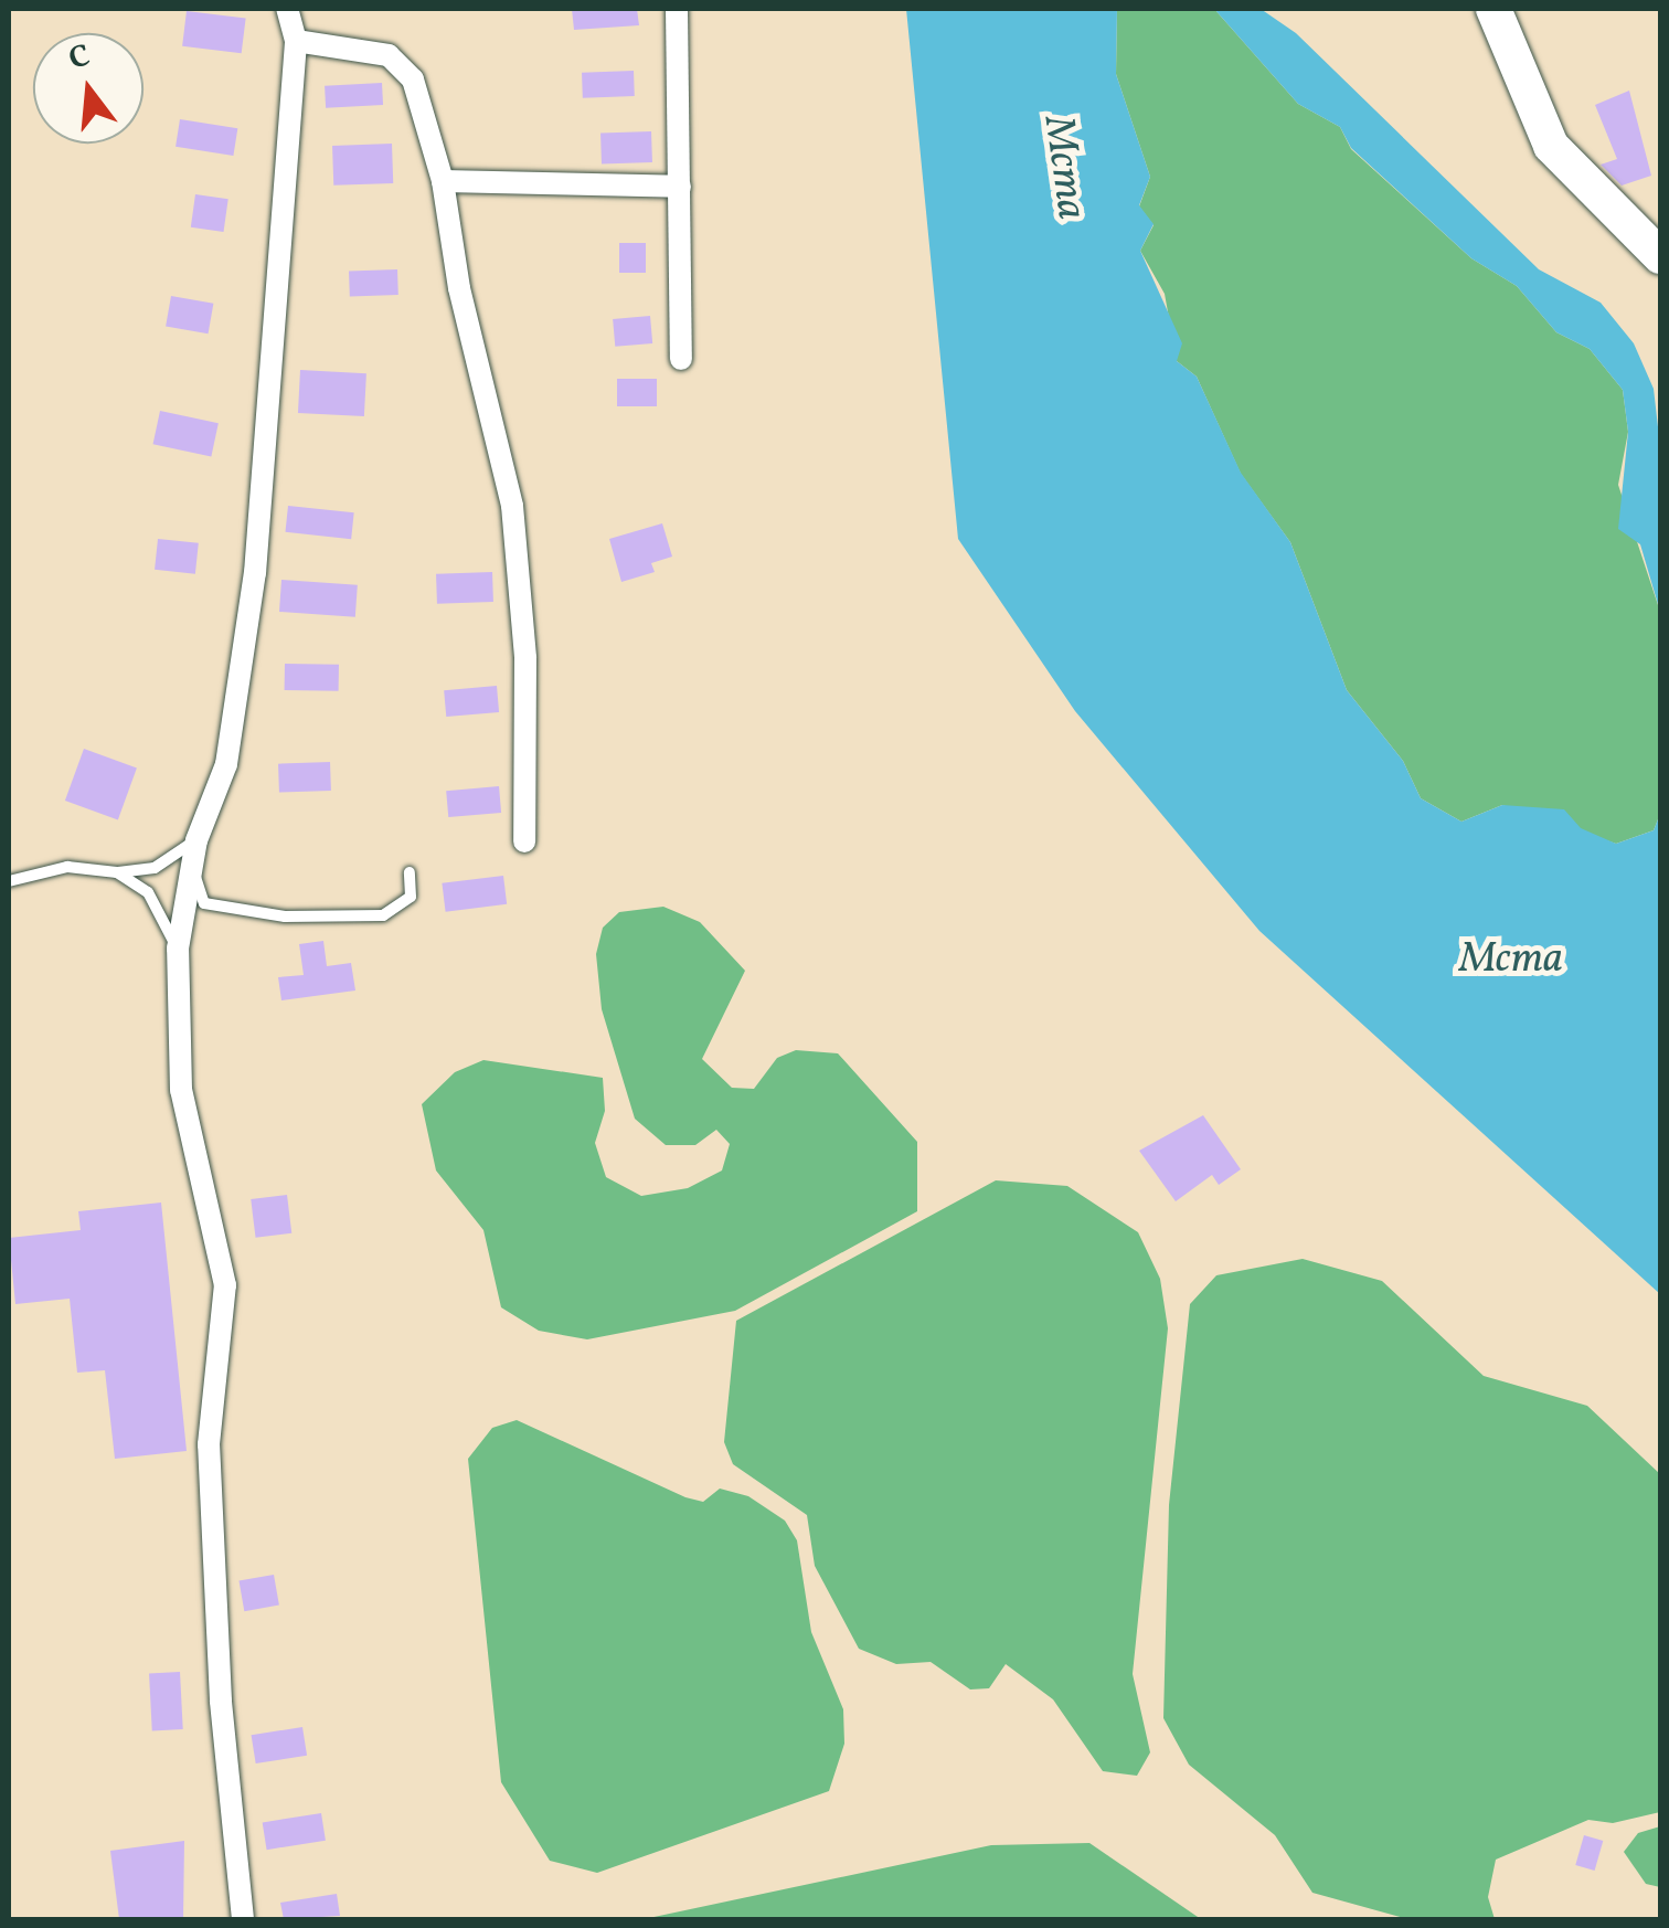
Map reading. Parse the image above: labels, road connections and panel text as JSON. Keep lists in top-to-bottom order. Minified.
{"water":["Мста"],"north":"top"}
